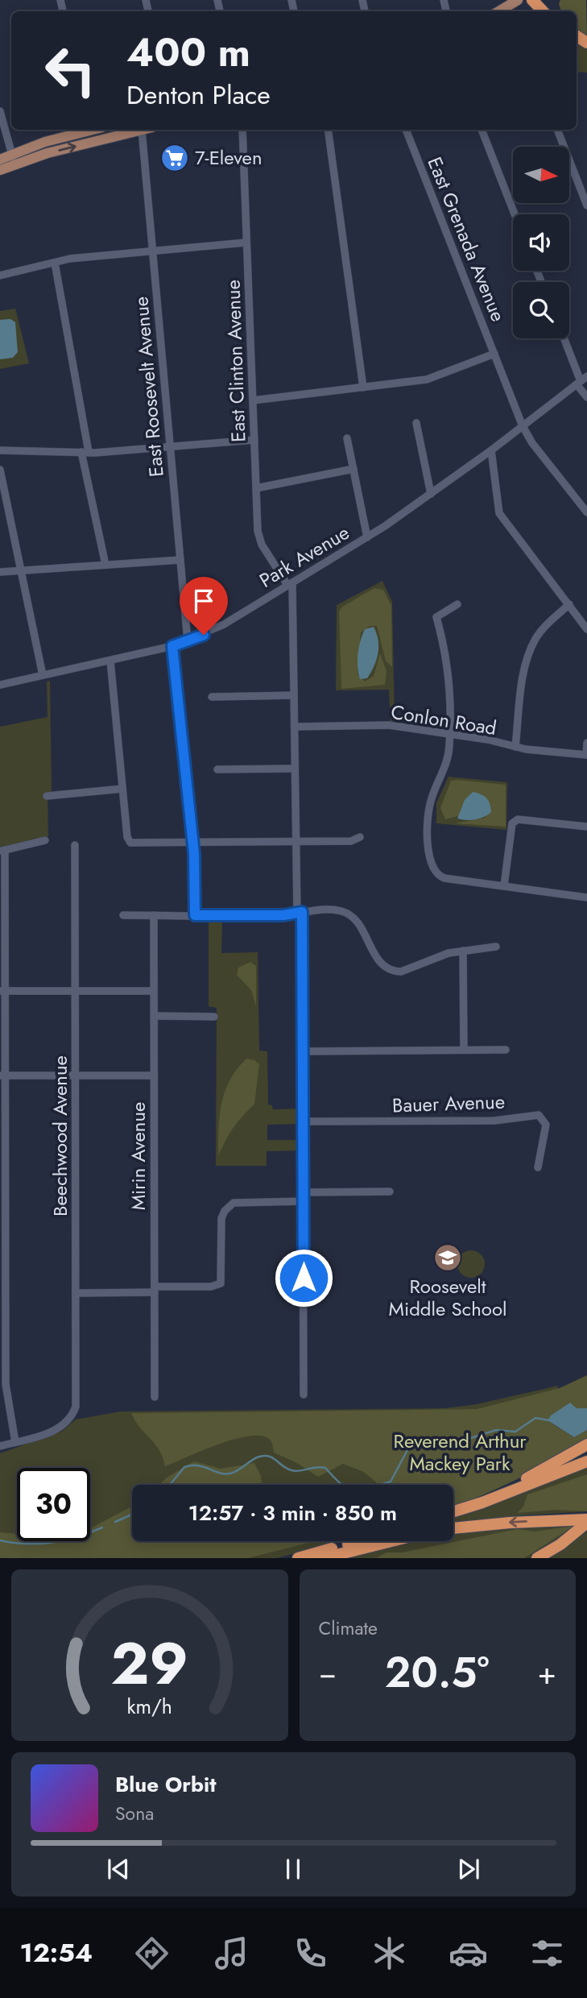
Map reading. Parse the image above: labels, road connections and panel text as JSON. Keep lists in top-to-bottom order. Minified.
{"streets":{"street":["East Grenada Avenue","East Clinton Avenue","East Roosevelt Avenue","Park Avenue","Conlon Road","Bauer Avenue","Beechwood Avenue","Mirin Avenue"]},"crossings":[["East Grenada Avenue","Park Avenue"],["East Clinton Avenue","Park Avenue"],["East Clinton Avenue","Conlon Road"],["East Roosevelt Avenue","Park Avenue"]],"parks":["Reverend Arthur Mackey Park"],"places":{"supermarket":["7-Eleven"],"school or university":["Roosevelt Middle School"]},"north":"right","page":{"turn":["400 m","Denton Place"],"limit":"30","trip":"12:57 · 3 min · 850 m","tile":"Climate","heat":["−","20.5°","+"],"song":["Blue Orbit","Sona"],"tabs":"12:54","gauge":["29","km/h"]}}
